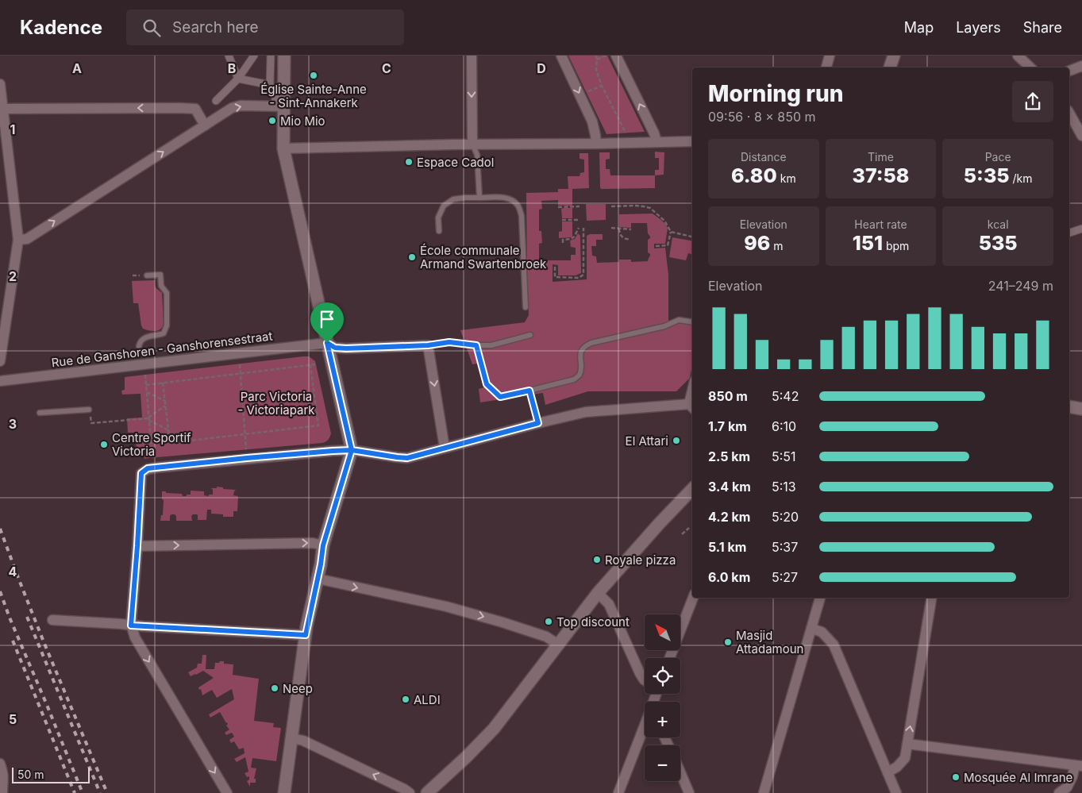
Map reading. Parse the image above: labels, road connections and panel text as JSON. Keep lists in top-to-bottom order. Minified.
{"streets":{"street":["Rue de Ganshoren - Ganshorensestraat"]},"parks":["Parc Victoria - Victoriapark"],"places":["Église Sainte-Anne - Sint-Annakerk","Mio Mio","Espace Cadol","École communale Armand Swartenbroek","El Attari","Centre Sportif Victoria","Royale pizza","Top discount","Masjid Attadamoun","Neep","ALDI","Mosquée Al Imrane"],"scale_bar":"50 m","north":"top left","page":{"header":"Kadence","search":"Search here","nav":["Map","Layers","Share"],"heading":["Morning run","09:56 · 8 × 850 m"],"stats":[["Distance","6.80 km"],["Time","37:58"],["Pace","5:35 /km"],["Elevation","96 m"],["Heart rate","151 bpm"],["kcal","535"]],"chart":["Elevation","241–249 m"],"list":[{"name":"850 m","note":"5:42"},{"name":"1.7 km","note":"6:10"},{"name":"2.5 km","note":"5:51"},{"name":"3.4 km","note":"5:13"},{"name":"4.2 km","note":"5:20"},{"name":"5.1 km","note":"5:37"},{"name":"6.0 km","note":"5:27"}],"map_buttons":["+","−"],"scale":"50 m"},"grid":{"columns":["A","B","C","D"],"rows":["1","2","3","4","5"]}}
